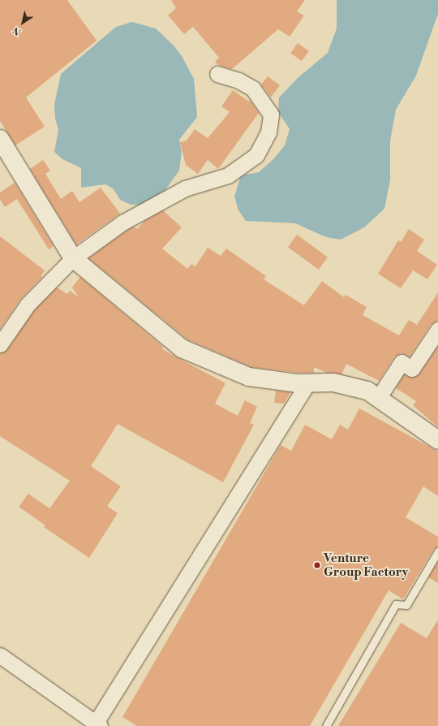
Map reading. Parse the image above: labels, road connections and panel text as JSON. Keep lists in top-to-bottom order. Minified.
{"places":["Venture Group Factory"],"north":"bottom left"}
